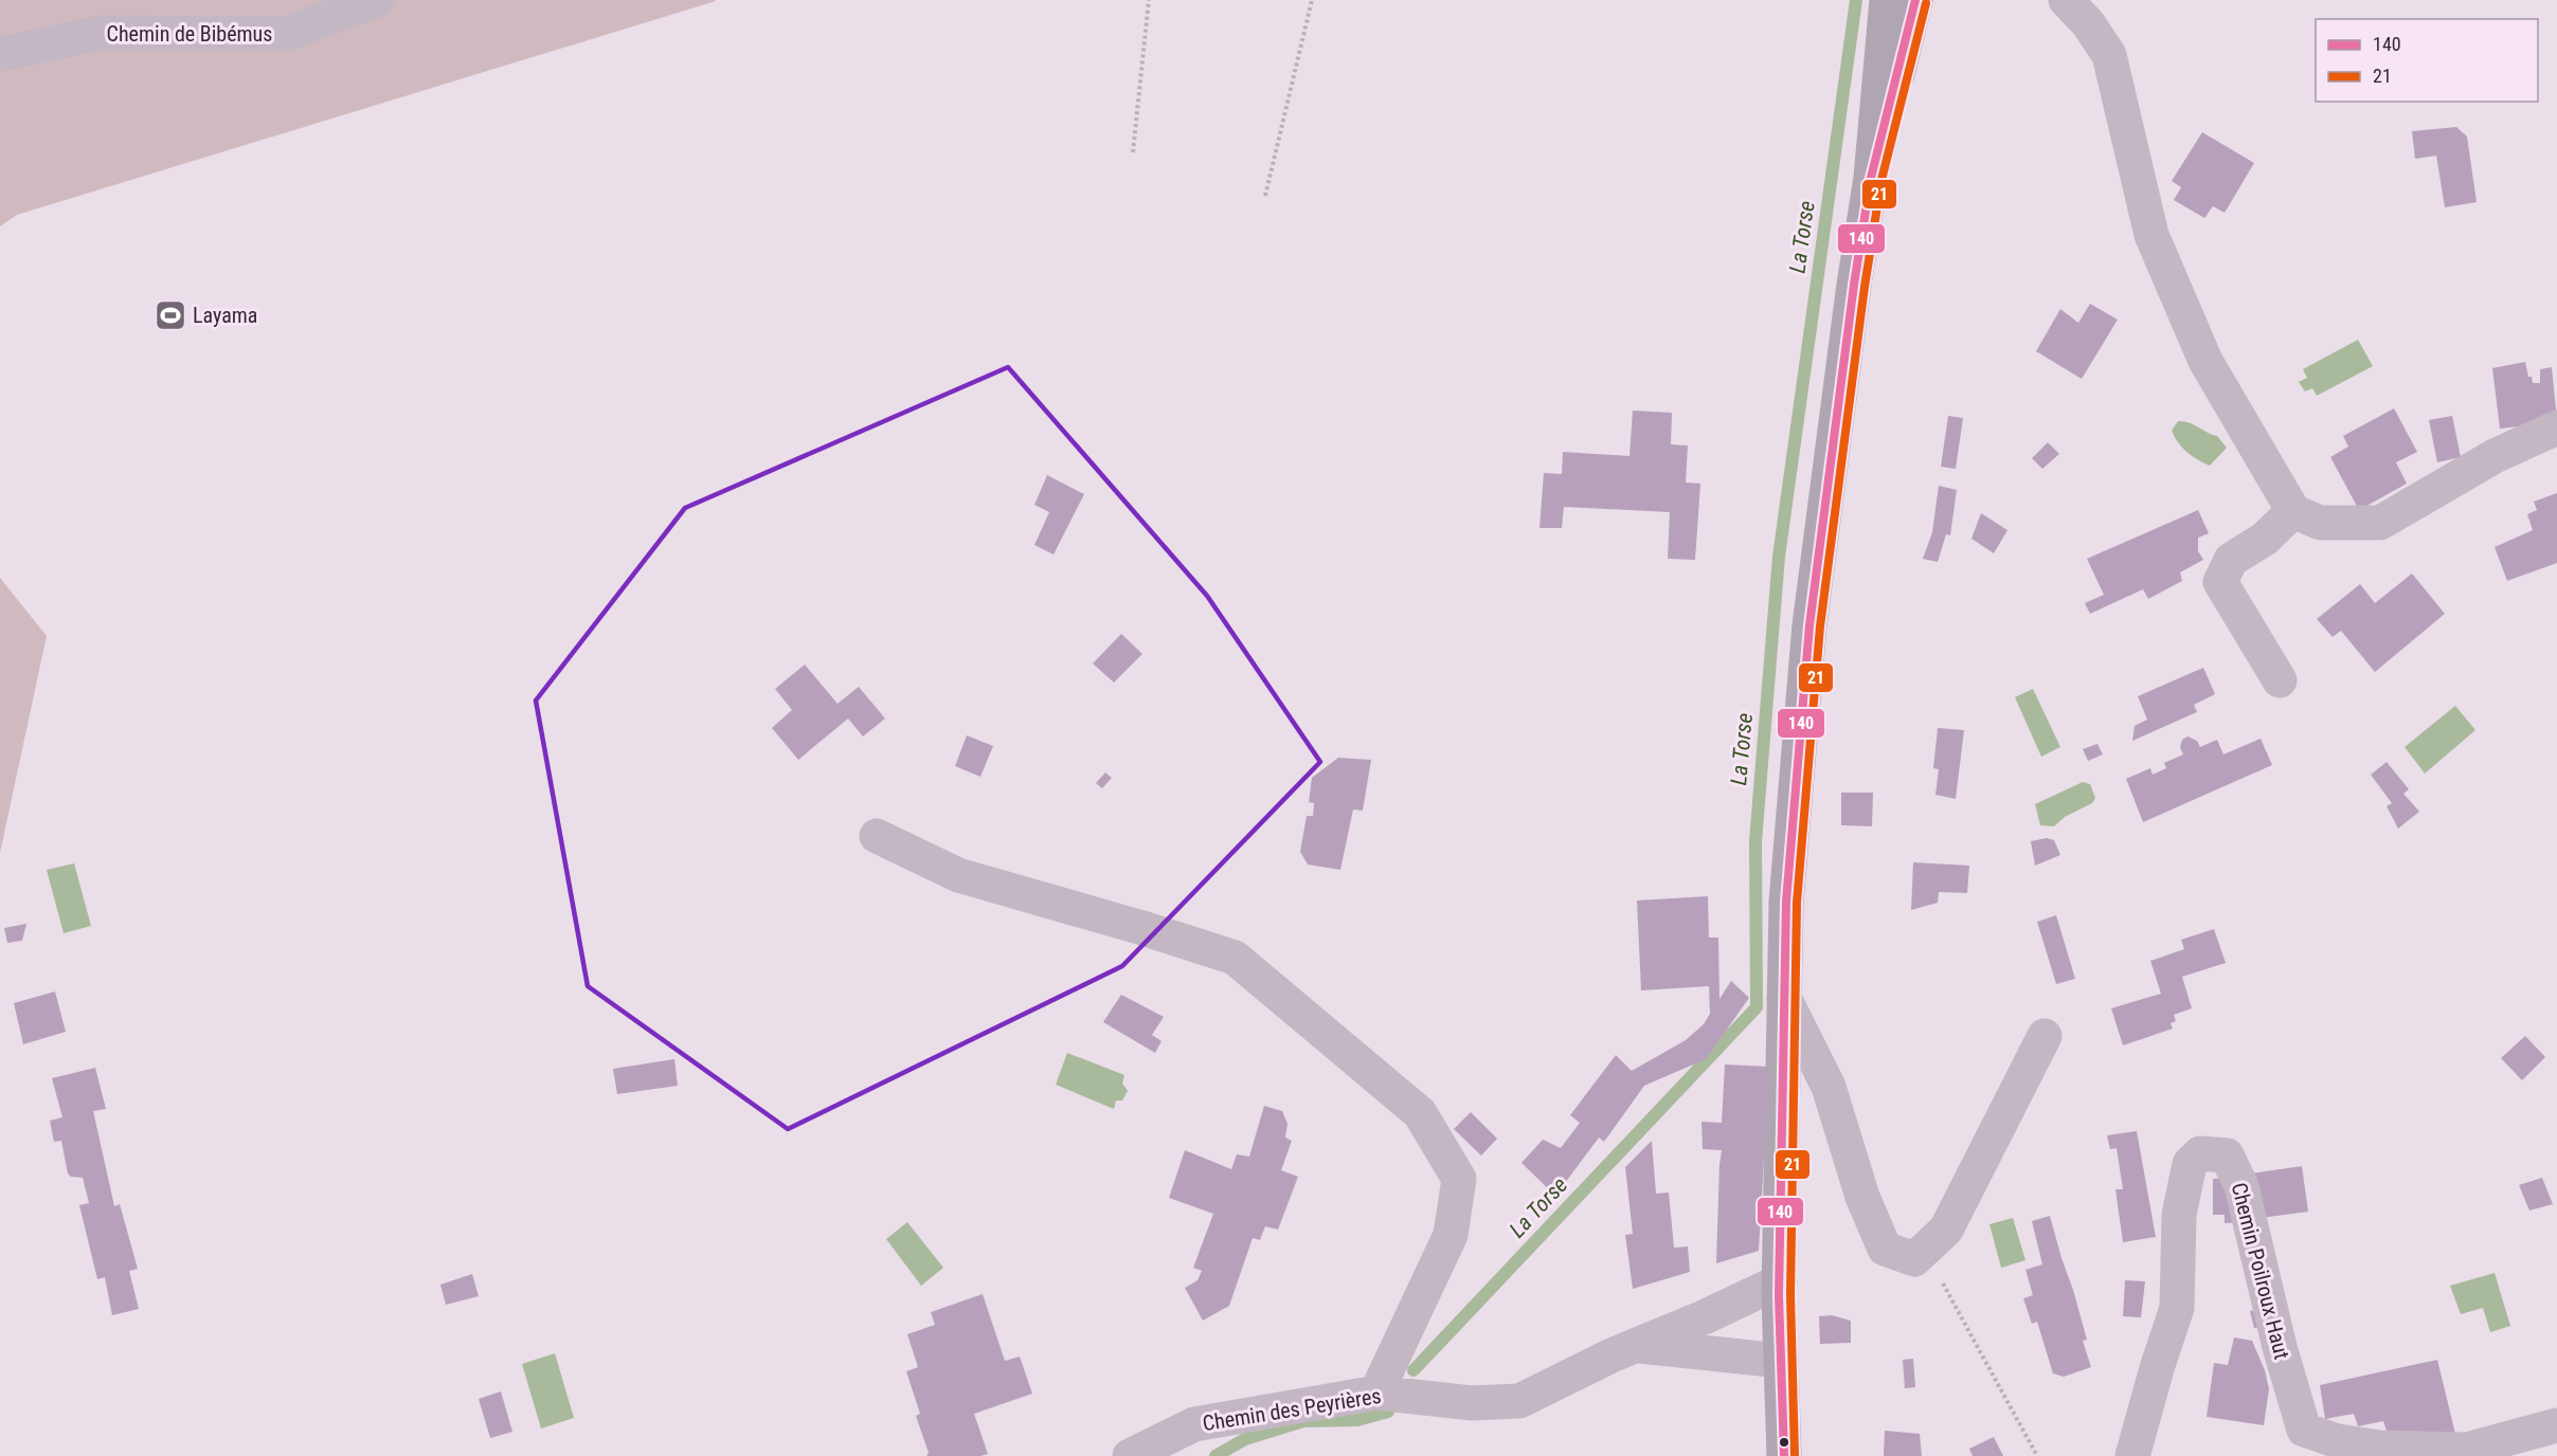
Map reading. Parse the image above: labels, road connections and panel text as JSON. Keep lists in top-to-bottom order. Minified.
{"streets":{"street":["Chemin de Bibémus","Chemin Poilroux Haut","Chemin des Peyrières"]},"water":["La Torse"],"places":{"sports":["Layama"]},"lines":["transit line 140","transit line 21"],"legend":["140","21"]}
